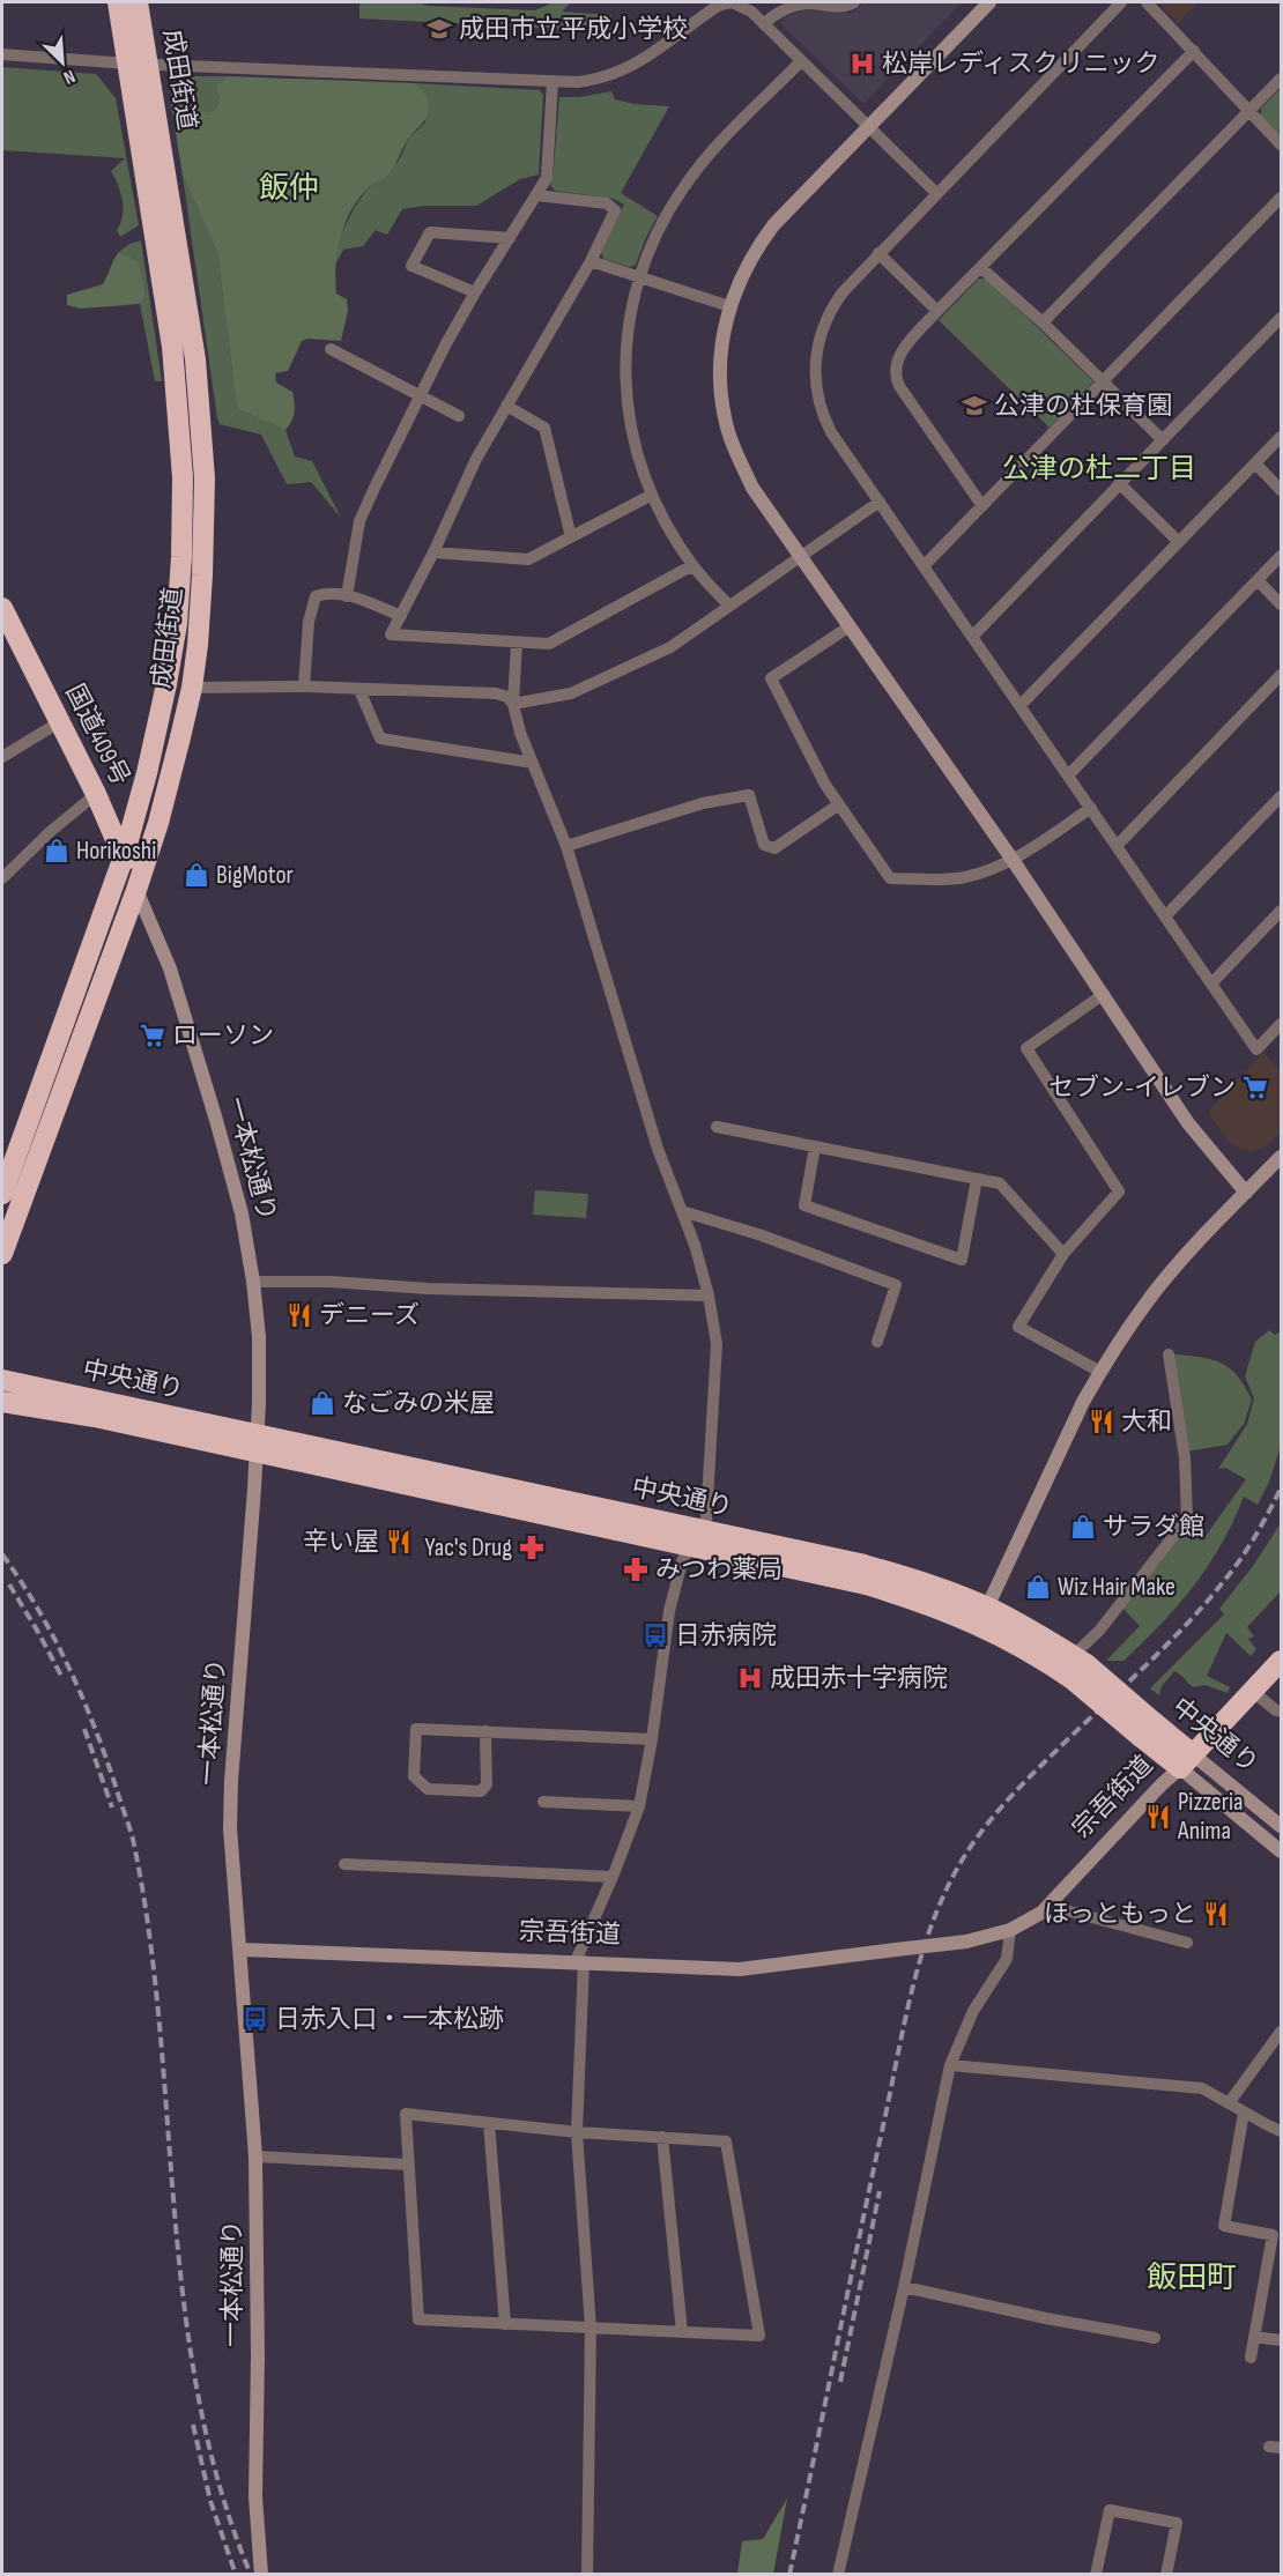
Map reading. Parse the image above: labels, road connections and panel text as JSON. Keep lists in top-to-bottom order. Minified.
{"streets":{"highway":["成田街道","国道409号","中央通り","宗吾街道"],"street":["一本松通り"]},"crossings":[["成田街道","国道409号"],["成田街道","一本松通り"],["国道409号","一本松通り"],["一本松通り","中央通り"],["一本松通り","宗吾街道"],["中央通り","宗吾街道"]],"districts":["飯仲","公津の杜二丁目","飯田町"],"places":{"school or university":["成田市立平成小学校","公津の杜保育園"],"hospital":["松岸レディスクリニック","成田赤十字病院"],"shop":["Horikoshi","BigMotor","なごみの米屋","サラダ館","Wiz Hair Make"],"supermarket":["ローソン","セブン-イレブン"],"restaurant":["デニーズ","大和","辛い屋","Pizzeria Anima","ほっともっと"],"pharmacy":["Yac's Drug","みつわ薬局"],"bus stop":["日赤病院","日赤入口・一本松跡"]},"north":"bottom right"}
